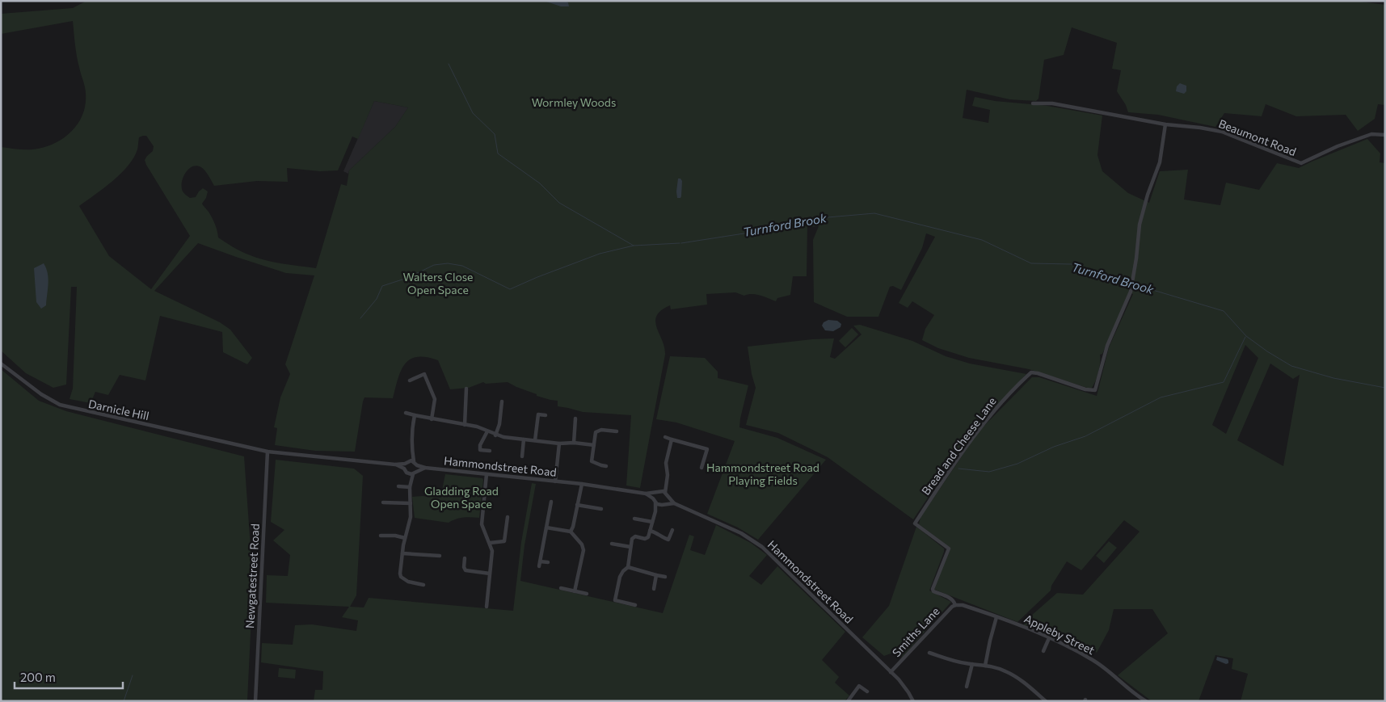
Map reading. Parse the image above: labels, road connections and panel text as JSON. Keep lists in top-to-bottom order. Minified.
{"streets":{"street":["Beaumont Road","Darnicle Hill","Bread and Cheese Lane","Hammondstreet Road","Newgatestreet Road","Smiths Lane","Appleby Street"]},"crossings":[["Beaumont Road","Bread and Cheese Lane"],["Darnicle Hill","Newgatestreet Road"],["Bread and Cheese Lane","Smiths Lane"],["Bread and Cheese Lane","Appleby Street"],["Hammondstreet Road","Smiths Lane"],["Smiths Lane","Appleby Street"]],"water":["Turnford Brook"],"parks":["Wormley Woods","Walters Close Open Space","Hammondstreet Road Playing Fields","Gladding Road Open Space"],"scale_bar":"200 m"}
